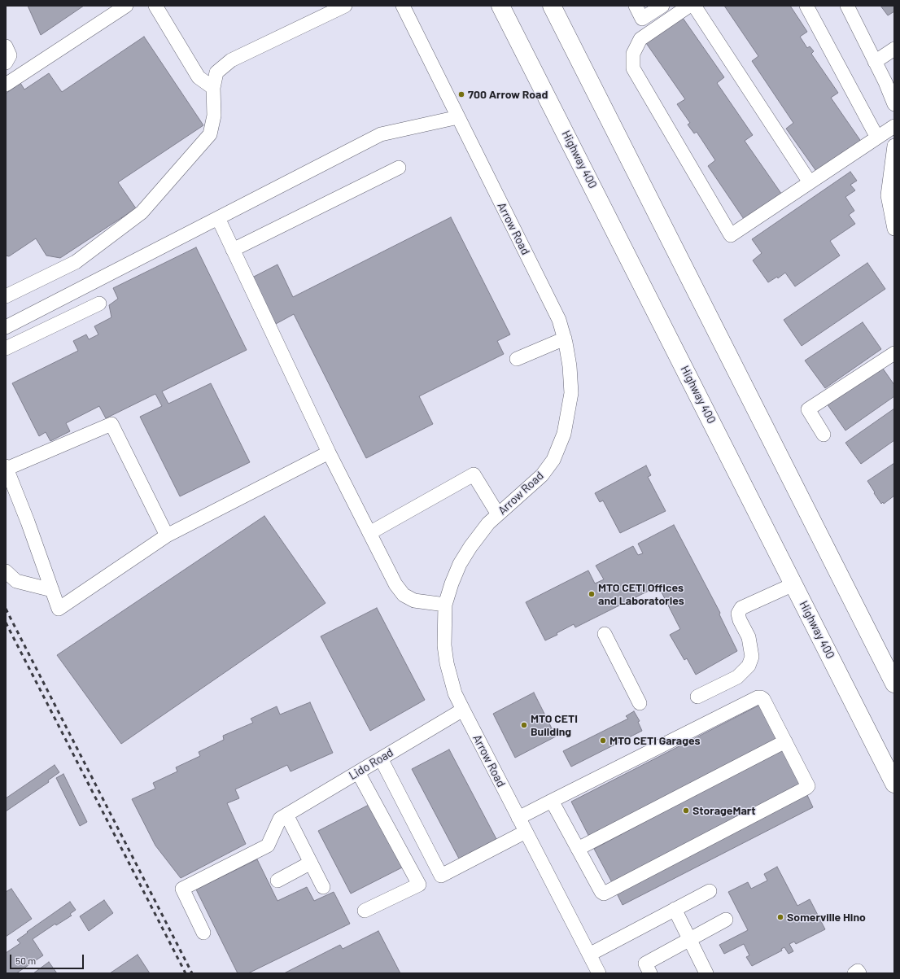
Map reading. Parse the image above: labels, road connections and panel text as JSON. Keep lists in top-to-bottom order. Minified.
{"streets":{"highway":["Highway 400"],"street":["Arrow Road","Lido Road"]},"crossings":[["Arrow Road","Lido Road"]],"places":["700 Arrow Road","MTO CETI Offices and Laboratories","MTO CETI Building","MTO CETI Garages","StorageMart","Somerville Hino"],"scale_bar":"50 m"}
